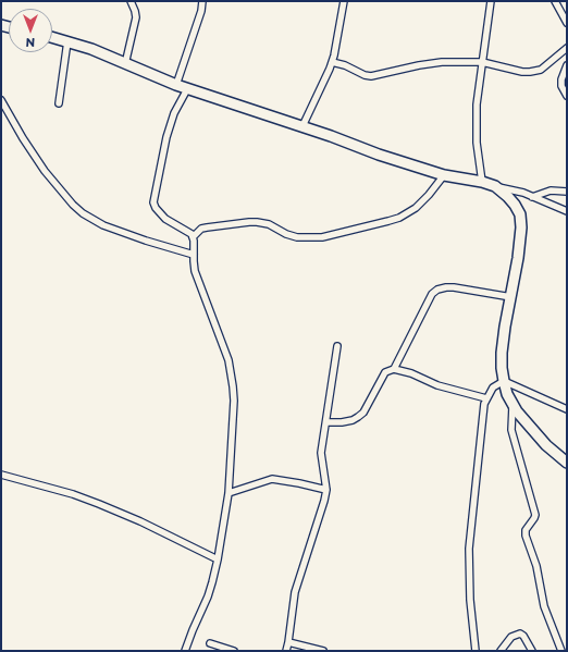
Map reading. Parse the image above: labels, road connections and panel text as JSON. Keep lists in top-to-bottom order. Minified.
{"north":"bottom"}
